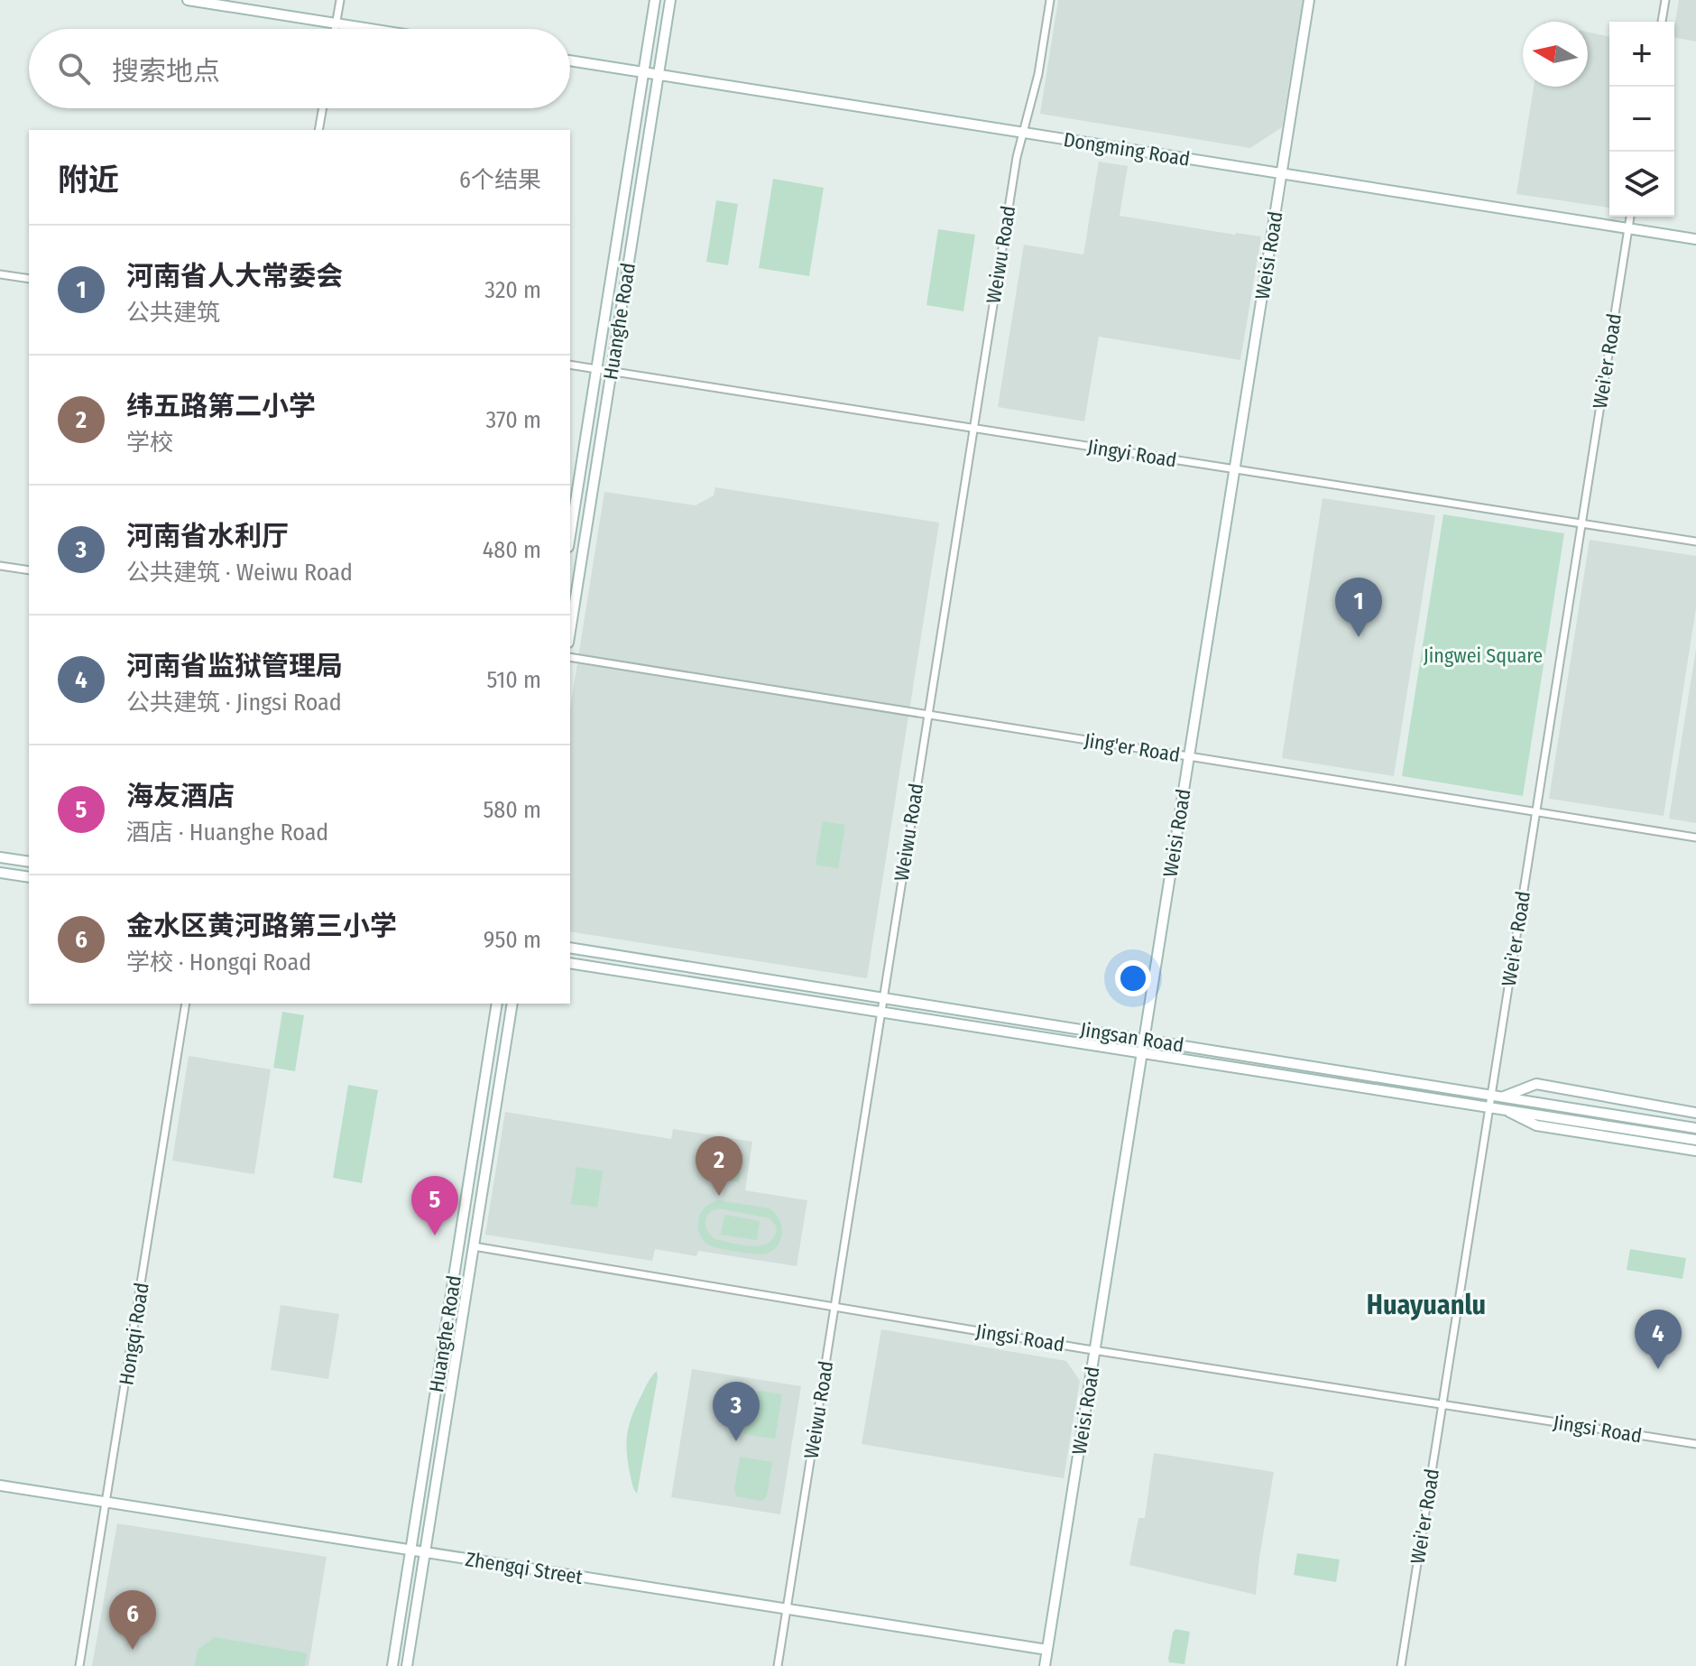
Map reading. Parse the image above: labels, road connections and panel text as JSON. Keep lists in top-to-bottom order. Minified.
{"streets":{"main road":["Dongming Road","Weisi Road","Huanghe Road","Jingsan Road","Zhengqi Street"],"street":["Weiwu Road","Wei'er Road","Jingyi Road","Jing'er Road","Hongqi Road","Jingsi Road"]},"crossings":[["Dongming Road","Weiwu Road"],["Dongming Road","Weisi Road"],["Dongming Road","Huanghe Road"],["Dongming Road","Wei'er Road"],["Weiwu Road","Jingyi Road"],["Weiwu Road","Jing'er Road"],["Weiwu Road","Jingsan Road"],["Weiwu Road","Jingsi Road"],["Weiwu Road","Zhengqi Street"],["Weisi Road","Jingyi Road"],["Weisi Road","Jing'er Road"],["Weisi Road","Jingsan Road"],["Weisi Road","Jingsi Road"],["Weisi Road","Zhengqi Street"],["Huanghe Road","Jingyi Road"],["Huanghe Road","Jingsi Road"],["Huanghe Road","Zhengqi Street"],["Wei'er Road","Jingyi Road"],["Wei'er Road","Jing'er Road"],["Wei'er Road","Jingsan Road"],["Wei'er Road","Jingsi Road"],["Hongqi Road","Zhengqi Street"]],"districts":["Huayuanlu"],"parks":["Jingwei Square"],"north":"left","page":{"map_buttons":["+","−"],"search":"搜索地点","heading":["附近","6个结果"],"list":[{"mark":"1","name":"河南省人大常委会","note":"公共建筑","value":"320 m"},{"mark":"2","name":"纬五路第二小学","note":"学校","value":"370 m"},{"mark":"3","name":"河南省水利厅","note":"公共建筑 · Weiwu Road","value":"480 m"},{"mark":"4","name":"河南省监狱管理局","note":"公共建筑 · Jingsi Road","value":"510 m"},{"mark":"5","name":"海友酒店","note":"酒店 · Huanghe Road","value":"580 m"},{"mark":"6","name":"金水区黄河路第三小学","note":"学校 · Hongqi Road","value":"950 m"}],"pins":["1","2","5","4","3","6"]}}
